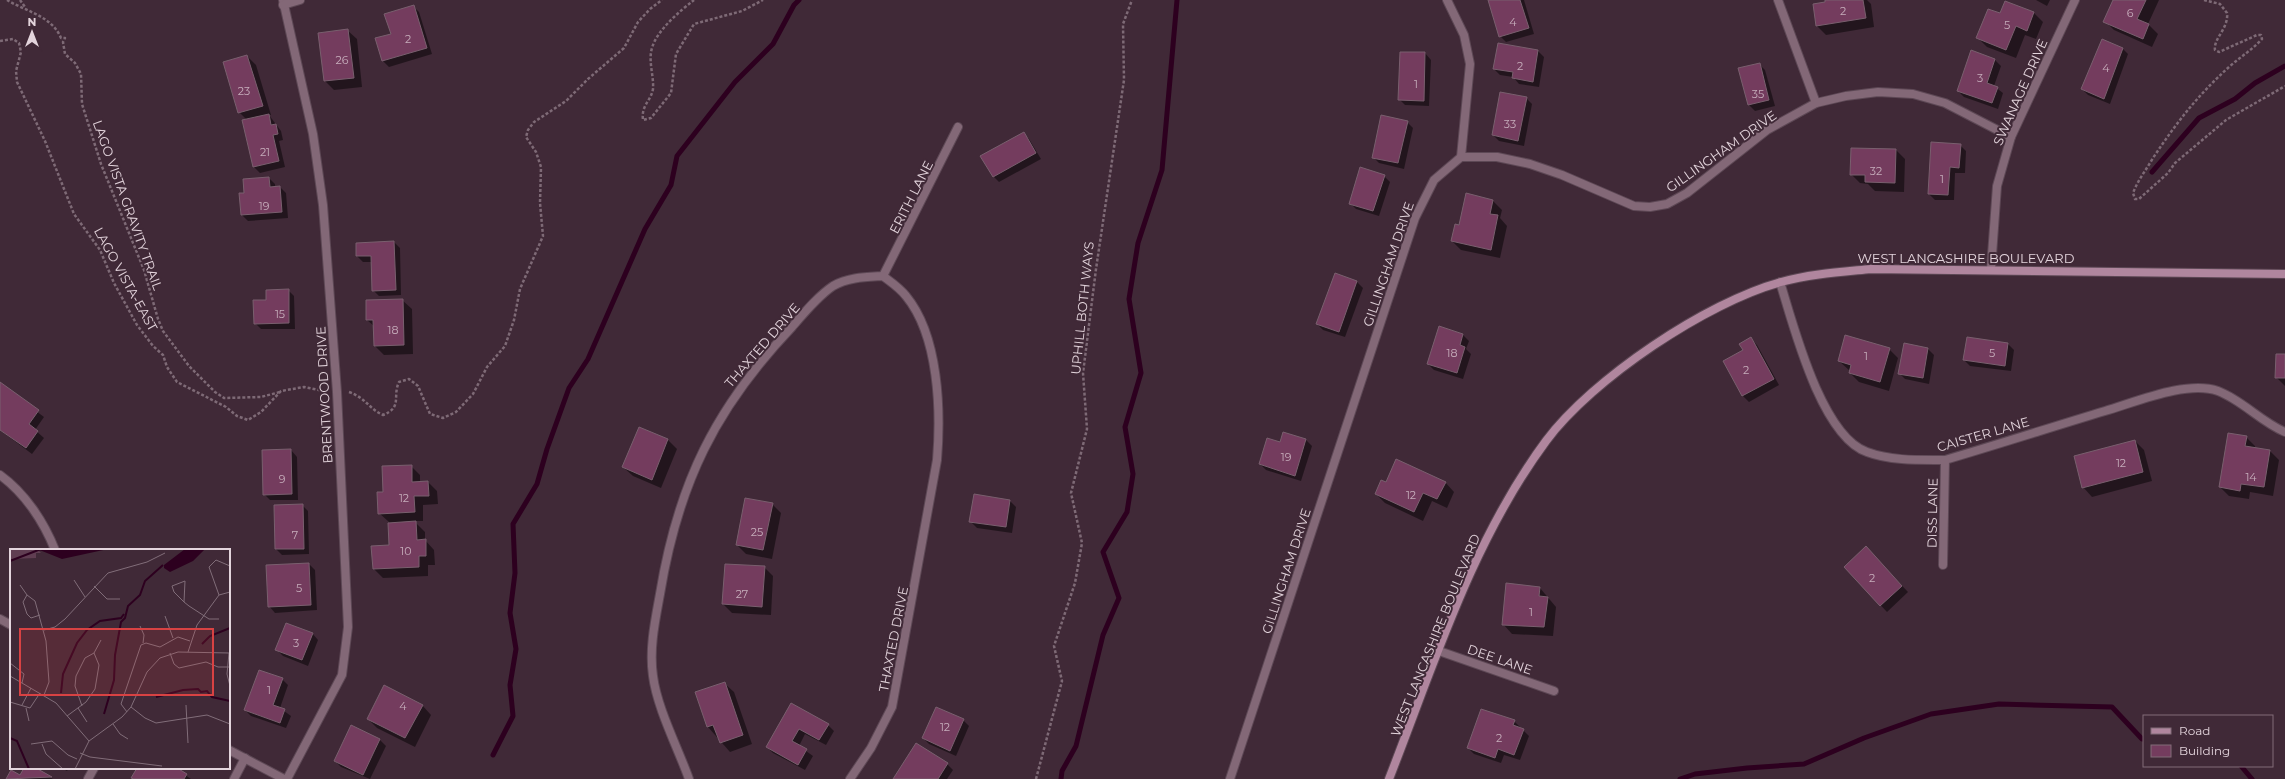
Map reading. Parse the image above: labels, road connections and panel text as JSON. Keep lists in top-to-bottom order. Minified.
{"streets":{"main road":["WEST LANCASHIRE BOULEVARD"],"street":["SWANAGE DRIVE","GILLINGHAM DRIVE","ERITH LANE","THAXTED DRIVE","BRENTWOOD DRIVE","CAISTER LANE","DISS LANE","DEE LANE"],"path":["LAGO VISTA GRAVITY TRAIL","LAGO VISTA-EAST","UPHILL BOTH WAYS"]},"crossings":[["SWANAGE DRIVE","GILLINGHAM DRIVE"],["SWANAGE DRIVE","WEST LANCASHIRE BOULEVARD"],["ERITH LANE","THAXTED DRIVE"],["LAGO VISTA GRAVITY TRAIL","LAGO VISTA-EAST"],["WEST LANCASHIRE BOULEVARD","CAISTER LANE"],["WEST LANCASHIRE BOULEVARD","DEE LANE"],["CAISTER LANE","DISS LANE"]],"house_numbers":["2","6","4","5","2","26","2","4","3","1","23","35","33","21","32","1","19","15","18","18","5","1","2","19","12","14","9","12","12","25","7","10","2","5","27","1","3","1","4","12","2"],"legend":["Road","Building"],"north":"top"}
